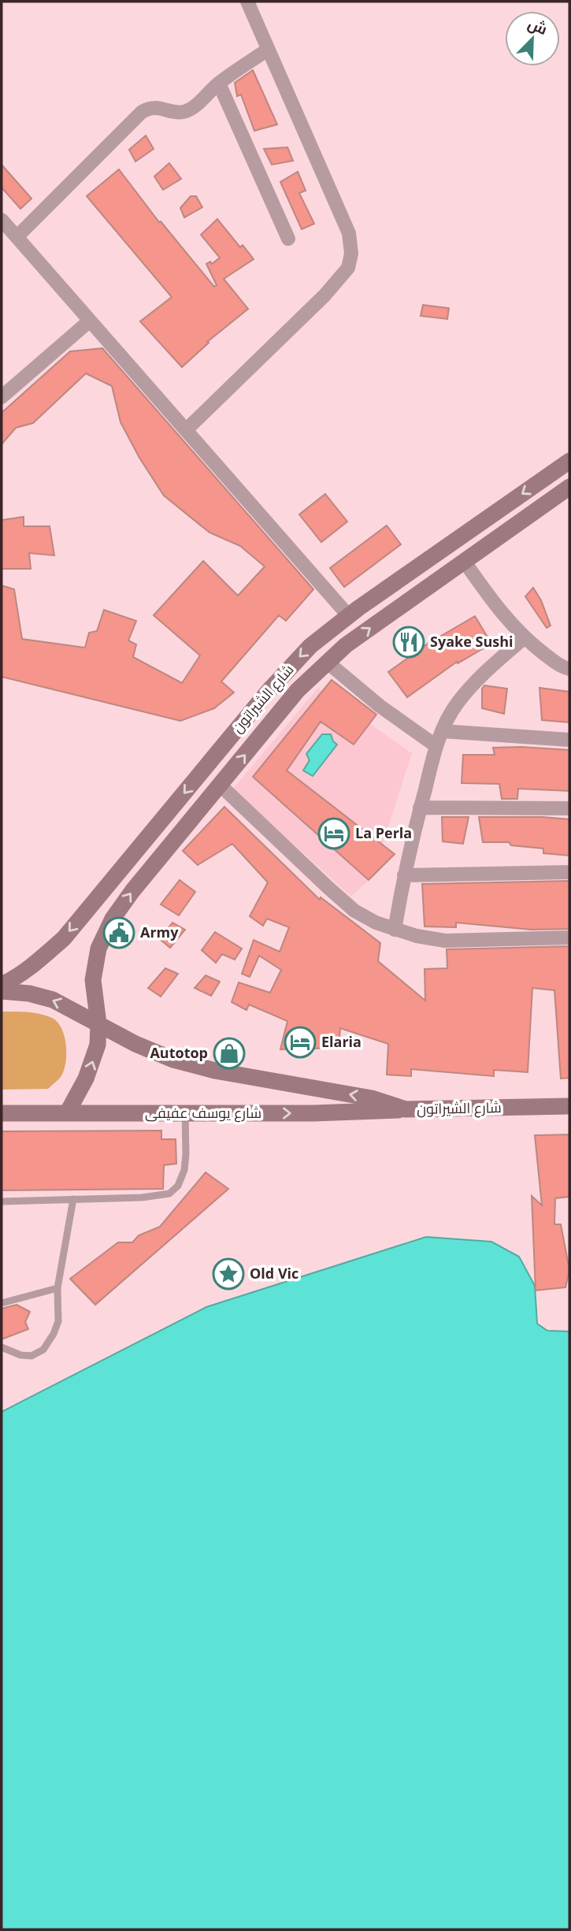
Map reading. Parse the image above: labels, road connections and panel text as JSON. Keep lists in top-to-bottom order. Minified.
{"streets":{"street":["شارع الشيراتون","شارع يوسف عفيفى"]},"crossings":[["شارع الشيراتون","شارع يوسف عفيفى"]],"one_way":["شارع يوسف عفيفى"],"places":{"restaurant":["Syake Sushi"],"hotel":["La Perla","Elaria"],"public building":["Army"],"shop":["Autotop"],"place":["Old Vic"]},"north":"top right"}
